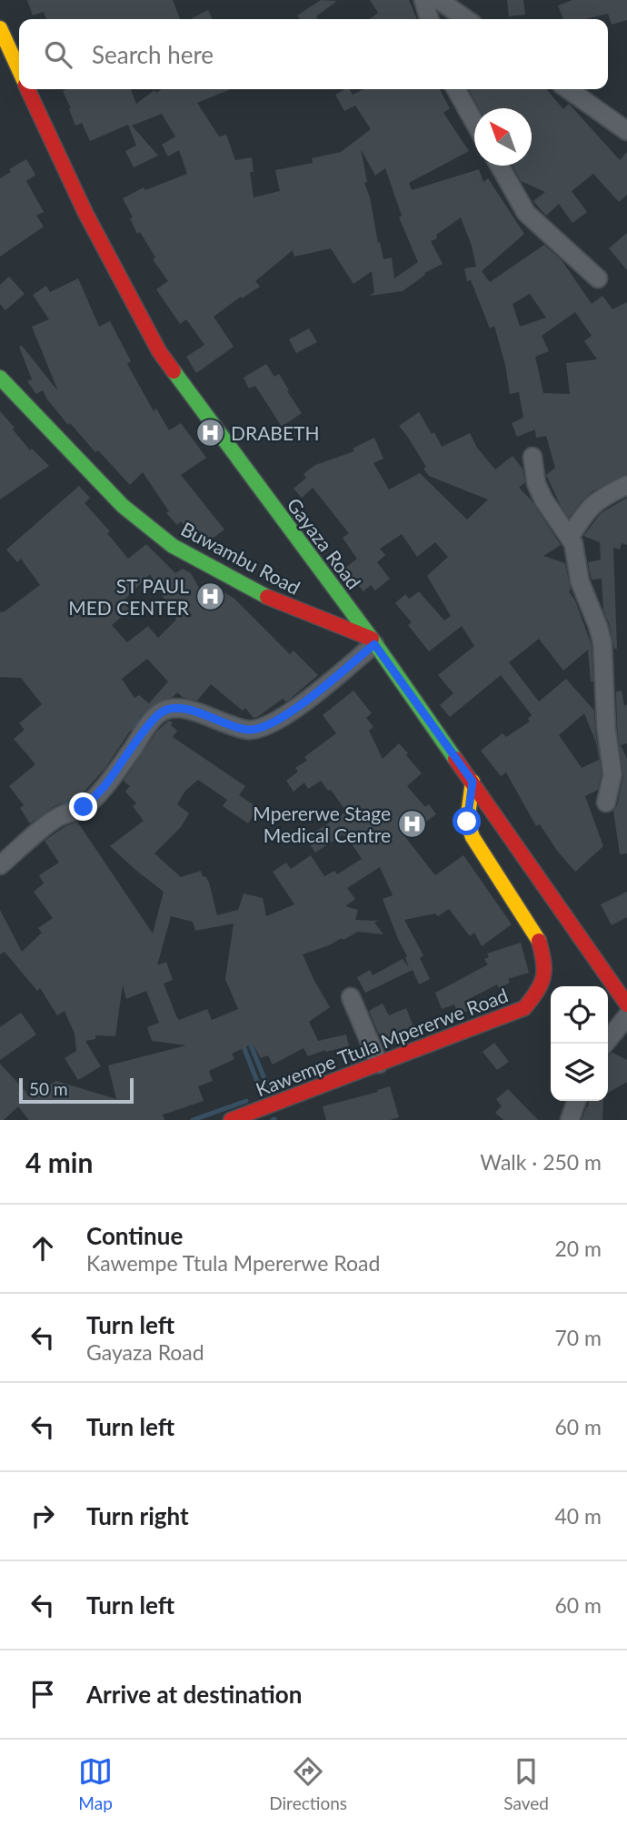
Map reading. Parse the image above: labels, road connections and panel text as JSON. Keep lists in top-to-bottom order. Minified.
{"streets":{"main road":["Gayaza Road","Buwambu Road","Kawempe Ttula Mpererwe Road"]},"crossings":[["Gayaza Road","Buwambu Road"],["Gayaza Road","Kawempe Ttula Mpererwe Road"]],"places":{"hospital":["DRABETH","ST PAUL MED CENTER","Mpererwe Stage Medical Centre"]},"scale_bar":"50 m","north":"top left","page":{"search":"Search here","scale":"50 m","heading":["4 min","Walk · 250 m"],"list":[["Continue","Kawempe Ttula Mpererwe Road","20 m"],["Turn left","Gayaza Road","70 m"],["Turn left","60 m"],["Turn right","40 m"],["Turn left","60 m"],"Arrive at destination"],"nav":["Map","Directions","Saved"]}}
